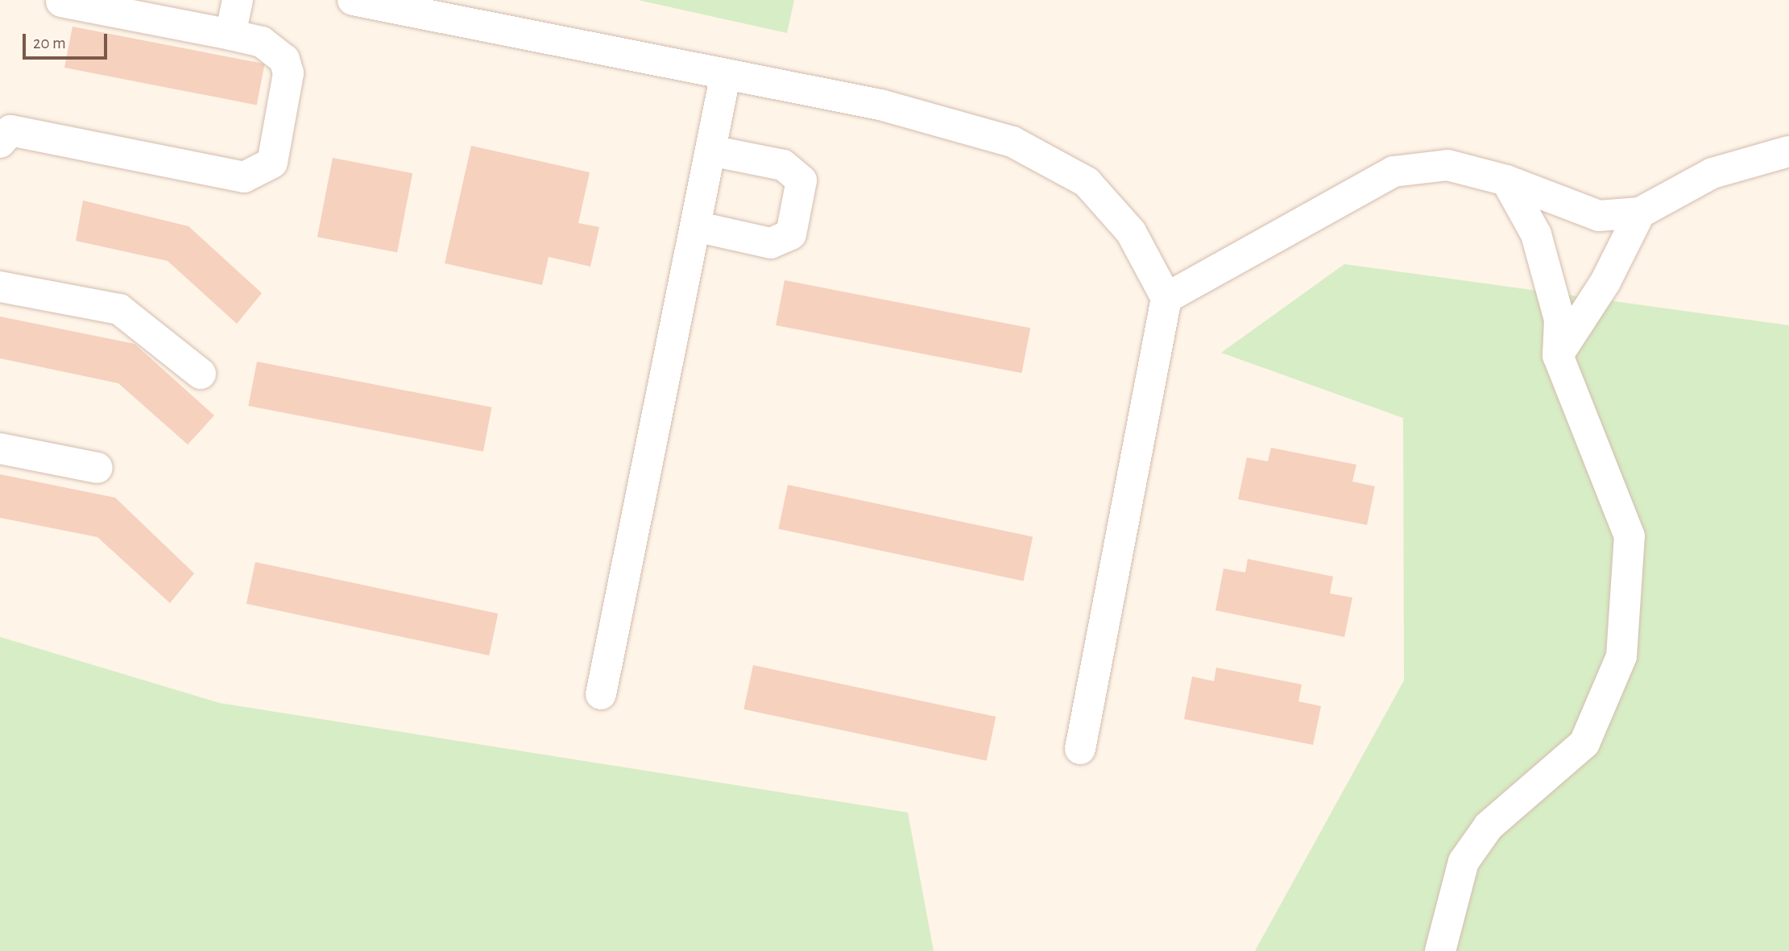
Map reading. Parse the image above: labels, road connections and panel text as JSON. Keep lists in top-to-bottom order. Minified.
{"scale_bar":"20 m"}
